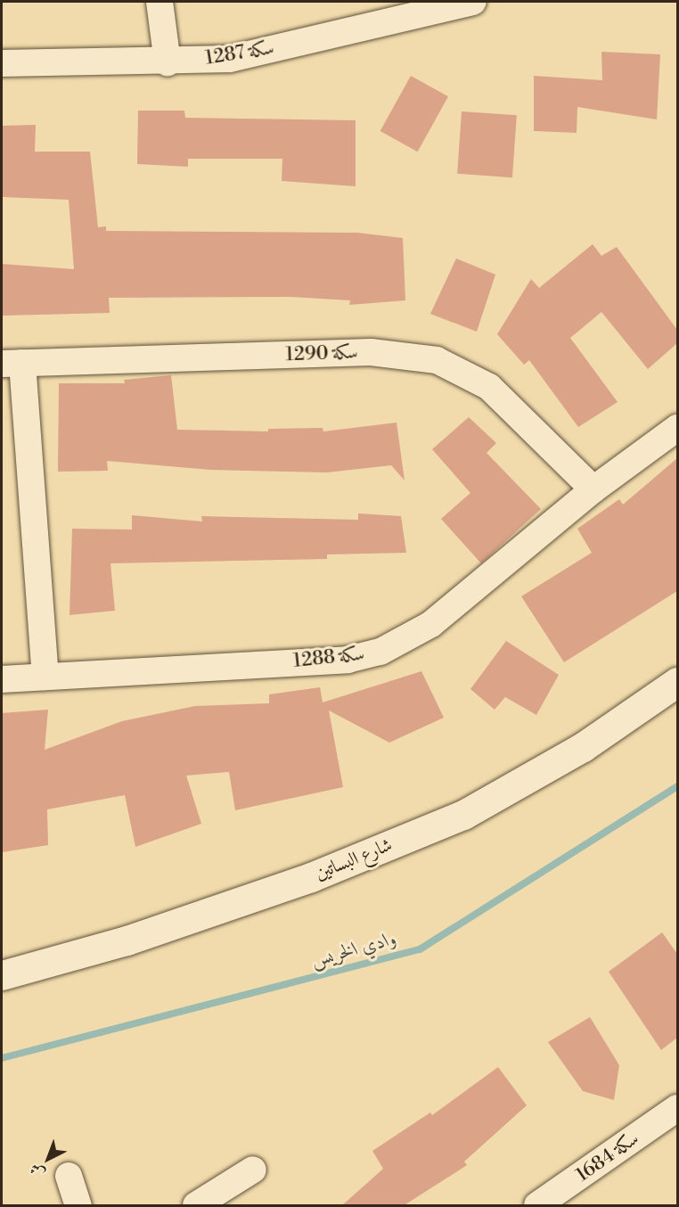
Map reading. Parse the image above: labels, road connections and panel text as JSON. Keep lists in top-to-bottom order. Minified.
{"streets":{"street":["سكة 1287","سكة 1290","سكة 1288","شارع البساتين","سكة 1684"]},"crossings":[["سكة 1290","سكة 1288"]],"water":["وادي الخريس"],"north":"bottom left"}
